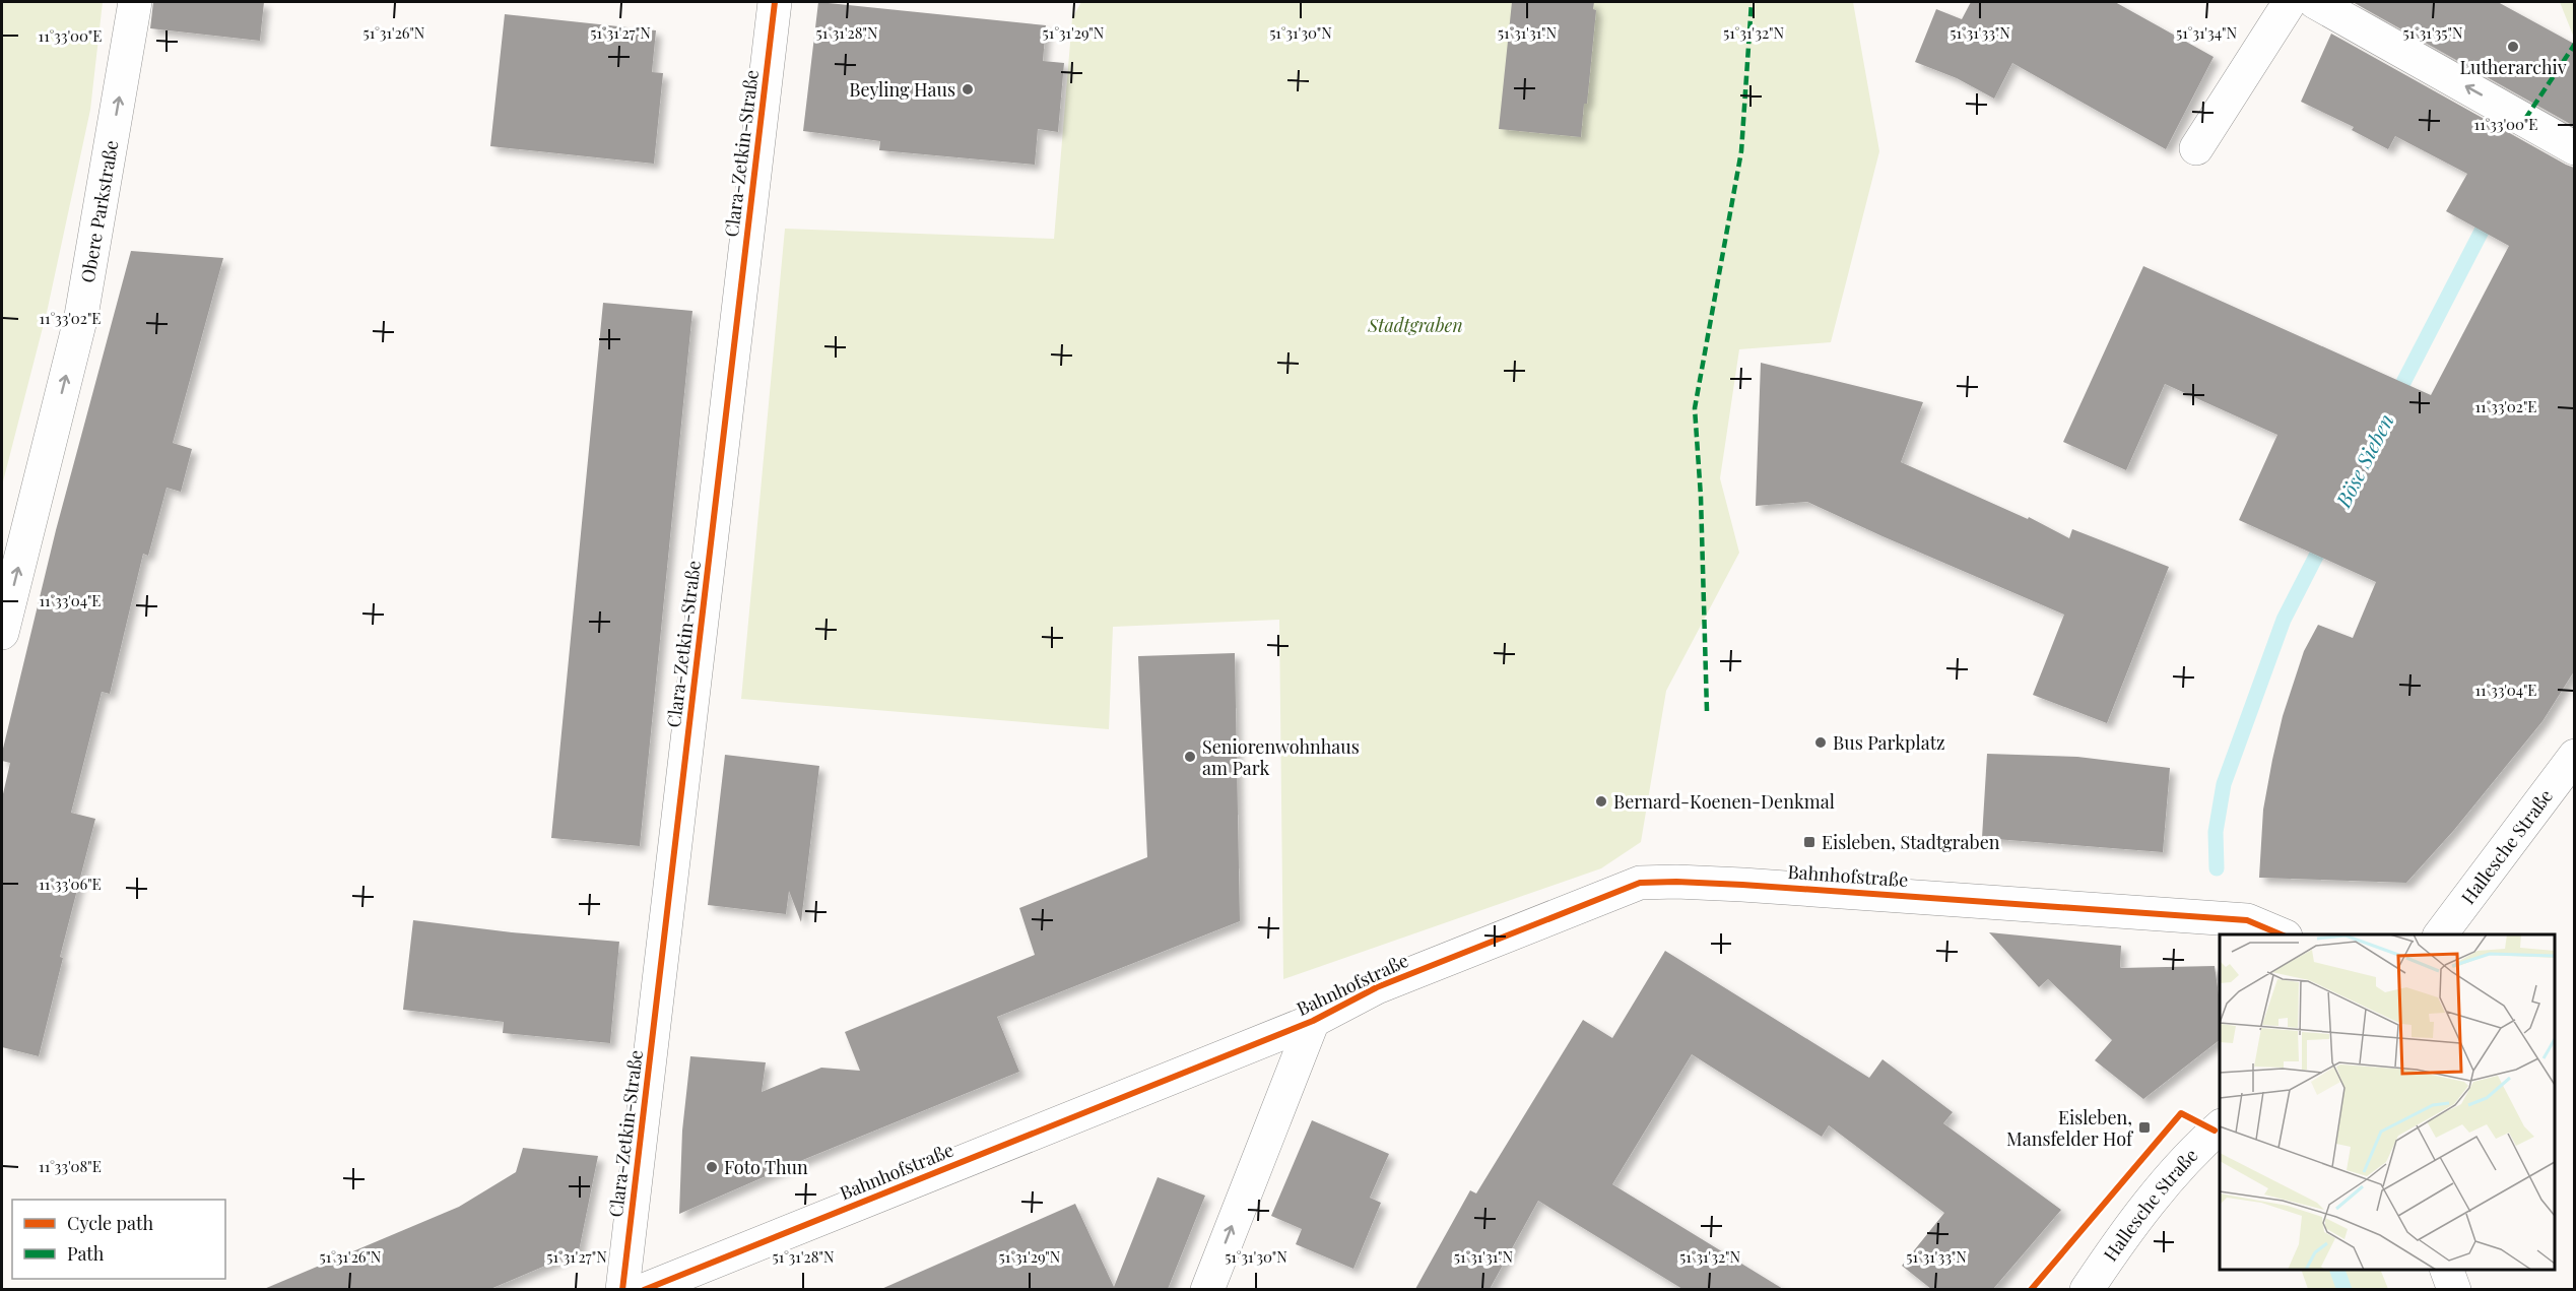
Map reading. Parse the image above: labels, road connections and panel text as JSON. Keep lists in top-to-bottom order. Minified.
{"streets":{"street":["Clara-Zetkin-Straße","Obere Parkstraße","Hallesche Straße","Bahnhofstraße"]},"one_way":["Obere Parkstraße"],"water":["Böse Sieben"],"parks":["Stadtgraben"],"places":{"other":["Lutherarchiv","Beyling Haus","Bus Parkplatz","Seniorenwohnhaus am Park","Bernard-Koenen-Denkmal","Foto Thun"],"transit":["Eisleben, Stadtgraben","Eisleben, Mansfelder Hof"]},"legend":["Cycle path","Path"],"coordinates":["51°31'26\"N","51°31'27\"N","51°31'28\"N","51°31'29\"N","51°31'30\"N","51°31'31\"N","51°31'32\"N","51°31'33\"N","51°31'34\"N","51°31'35\"N","11°33'00\"E","11°33'02\"E","11°33'04\"E","11°33'06\"E","11°33'08\"E"]}
